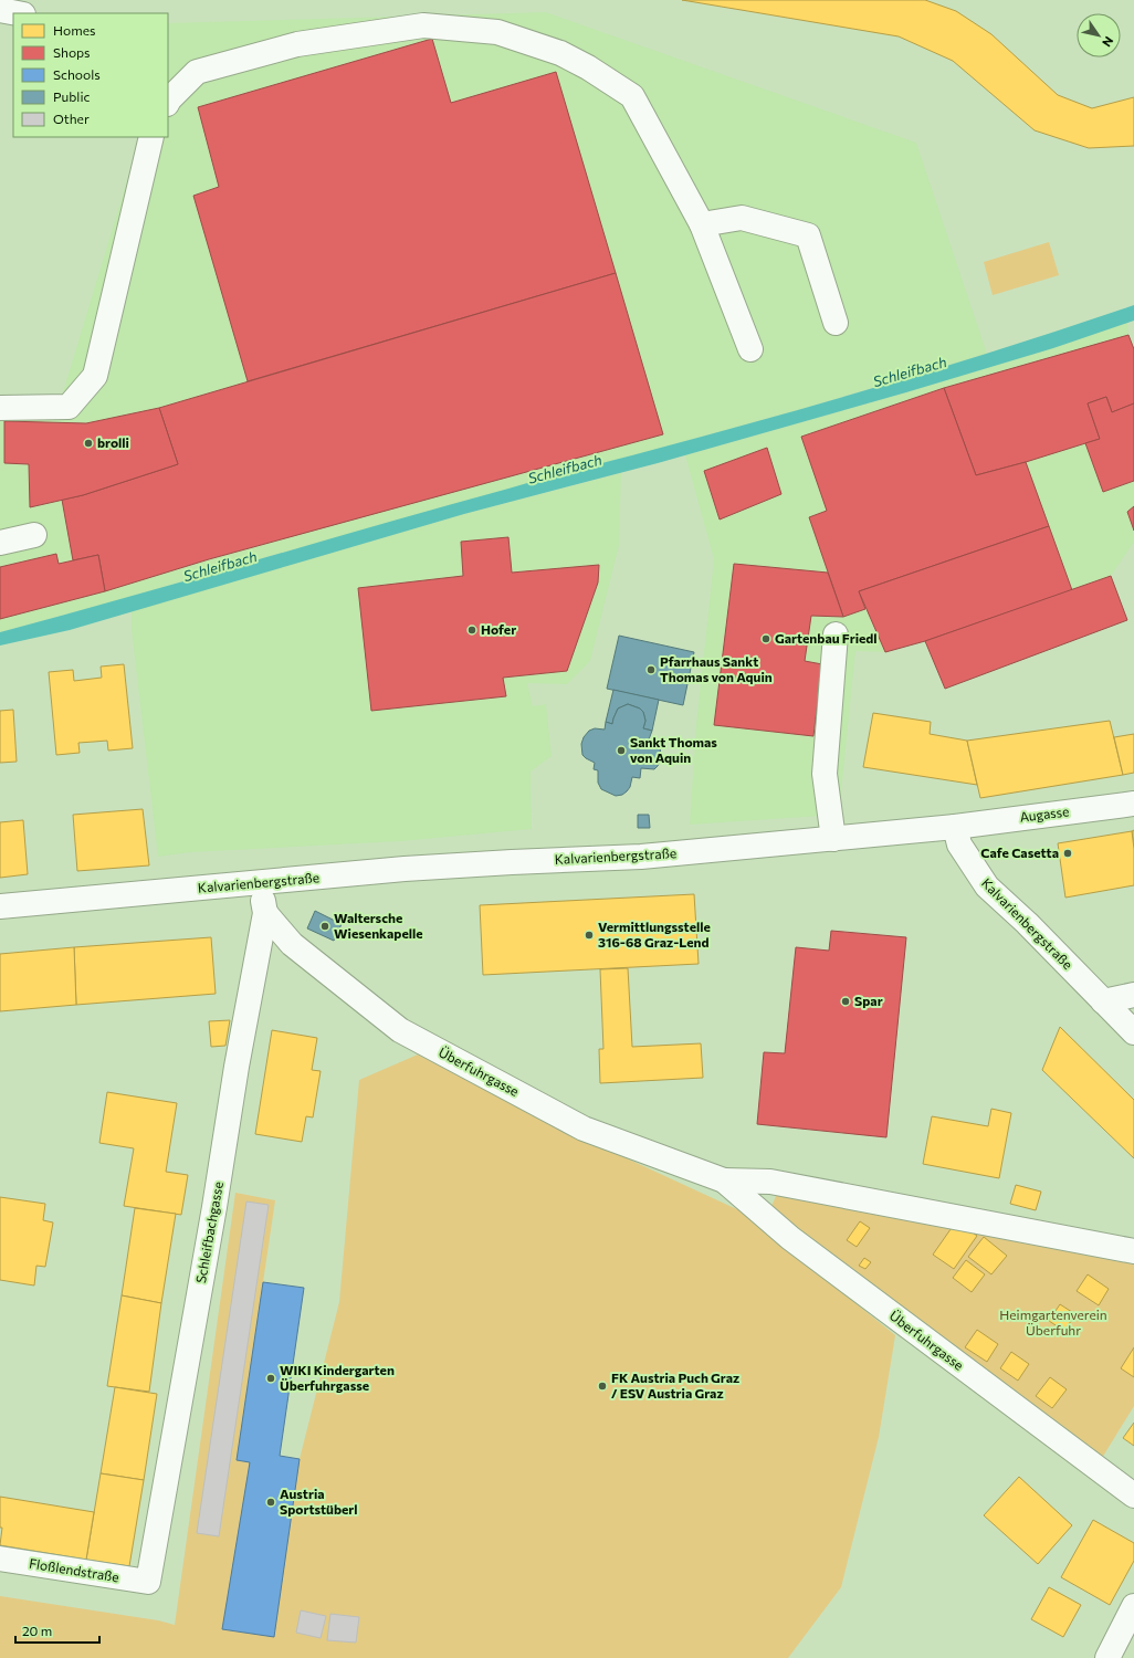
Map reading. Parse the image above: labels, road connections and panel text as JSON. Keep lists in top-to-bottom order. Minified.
{"streets":{"street":["Augasse","Kalvarienbergstraße","Überfuhrgasse","Schleifbachgasse","Floßlendstraße"]},"crossings":[["Augasse","Kalvarienbergstraße"],["Kalvarienbergstraße","Schleifbachgasse"],["Überfuhrgasse","Schleifbachgasse"],["Schleifbachgasse","Floßlendstraße"]],"water":["Schleifbach"],"parks":["Heimgartenverein Überfuhr"],"places":["brolli","Hofer","Gartenbau Friedl","Pfarrhaus Sankt Thomas von Aquin","Sankt Thomas von Aquin","Cafe Casetta","Waltersche Wiesenkapelle","Vermittlungsstelle 316-68 Graz-Lend","Spar","WIKI Kindergarten Überfuhrgasse","FK Austria Puch Graz / ESV Austria Graz","Austria Sportstüberl"],"legend":["Homes","Shops","Schools","Public","Other"],"scale_bar":"20 m","north":"bottom right"}
